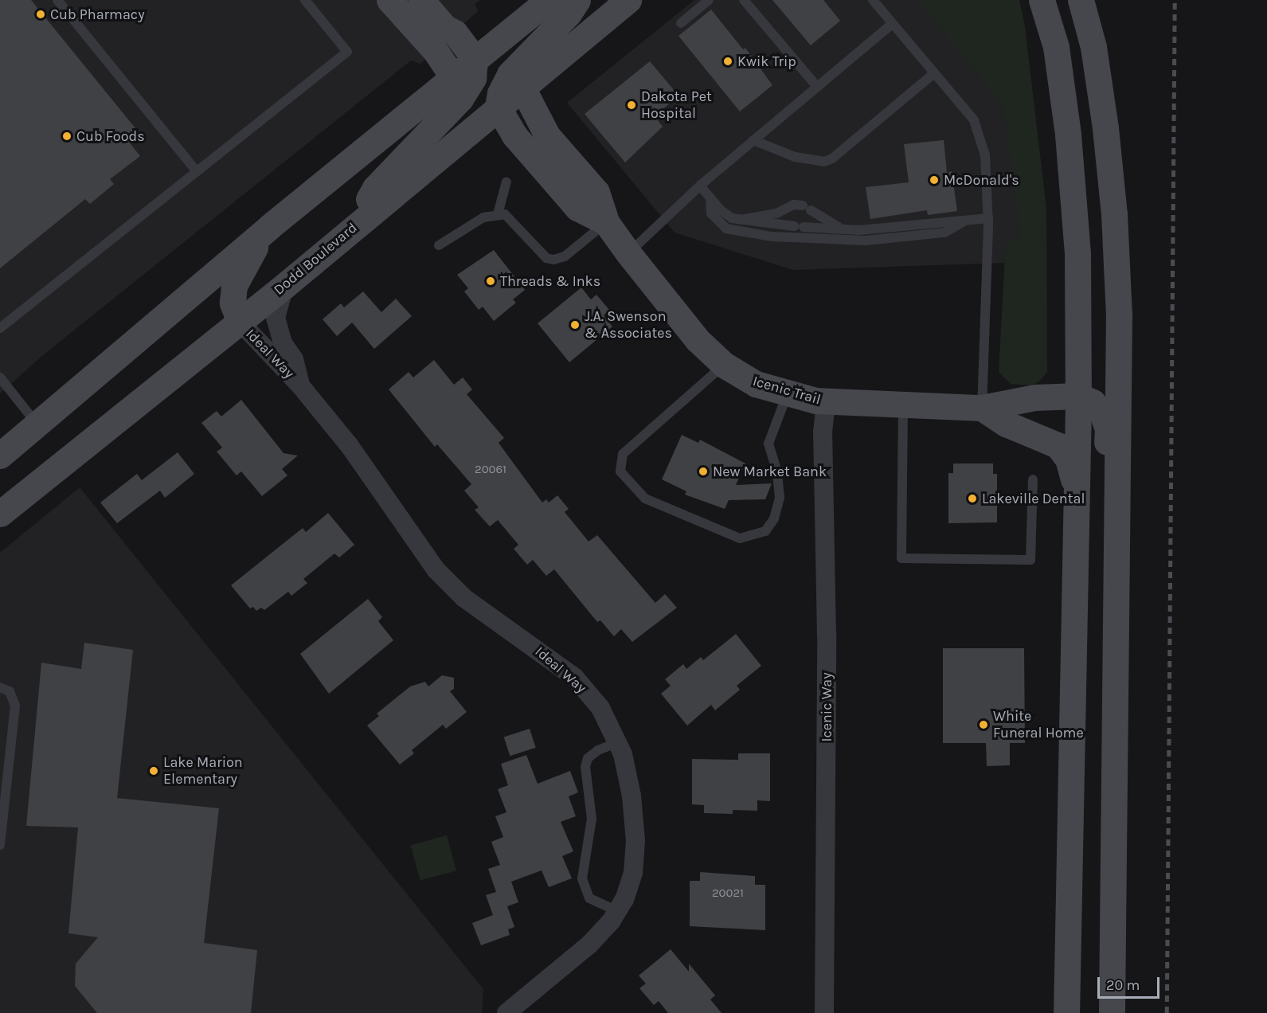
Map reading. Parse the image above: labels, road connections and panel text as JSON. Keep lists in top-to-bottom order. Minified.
{"streets":{"main road":["Dodd Boulevard","Icenic Trail"],"street":["Ideal Way","Icenic Way"]},"crossings":[["Dodd Boulevard","Ideal Way"],["Dodd Boulevard","Icenic Trail"],["Icenic Trail","Icenic Way"]],"places":["Cub Pharmacy","Kwik Trip","Dakota Pet Hospital","Cub Foods","McDonald's","Threads & Inks","J.A. Swenson & Associates","New Market Bank","Lakeville Dental","White Funeral Home","Lake Marion Elementary"],"house_numbers":["20061","20021"],"scale_bar":"20 m"}
